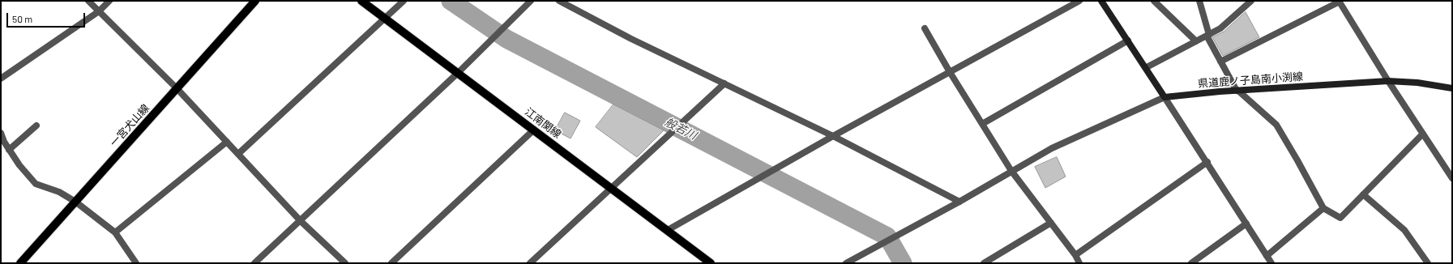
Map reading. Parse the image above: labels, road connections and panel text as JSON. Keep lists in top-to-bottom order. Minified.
{"streets":{"main road":["県道鹿ノ子島南小渕線","江南関線","一宮犬山線"]},"water":["般若川"],"scale_bar":"50 m"}
